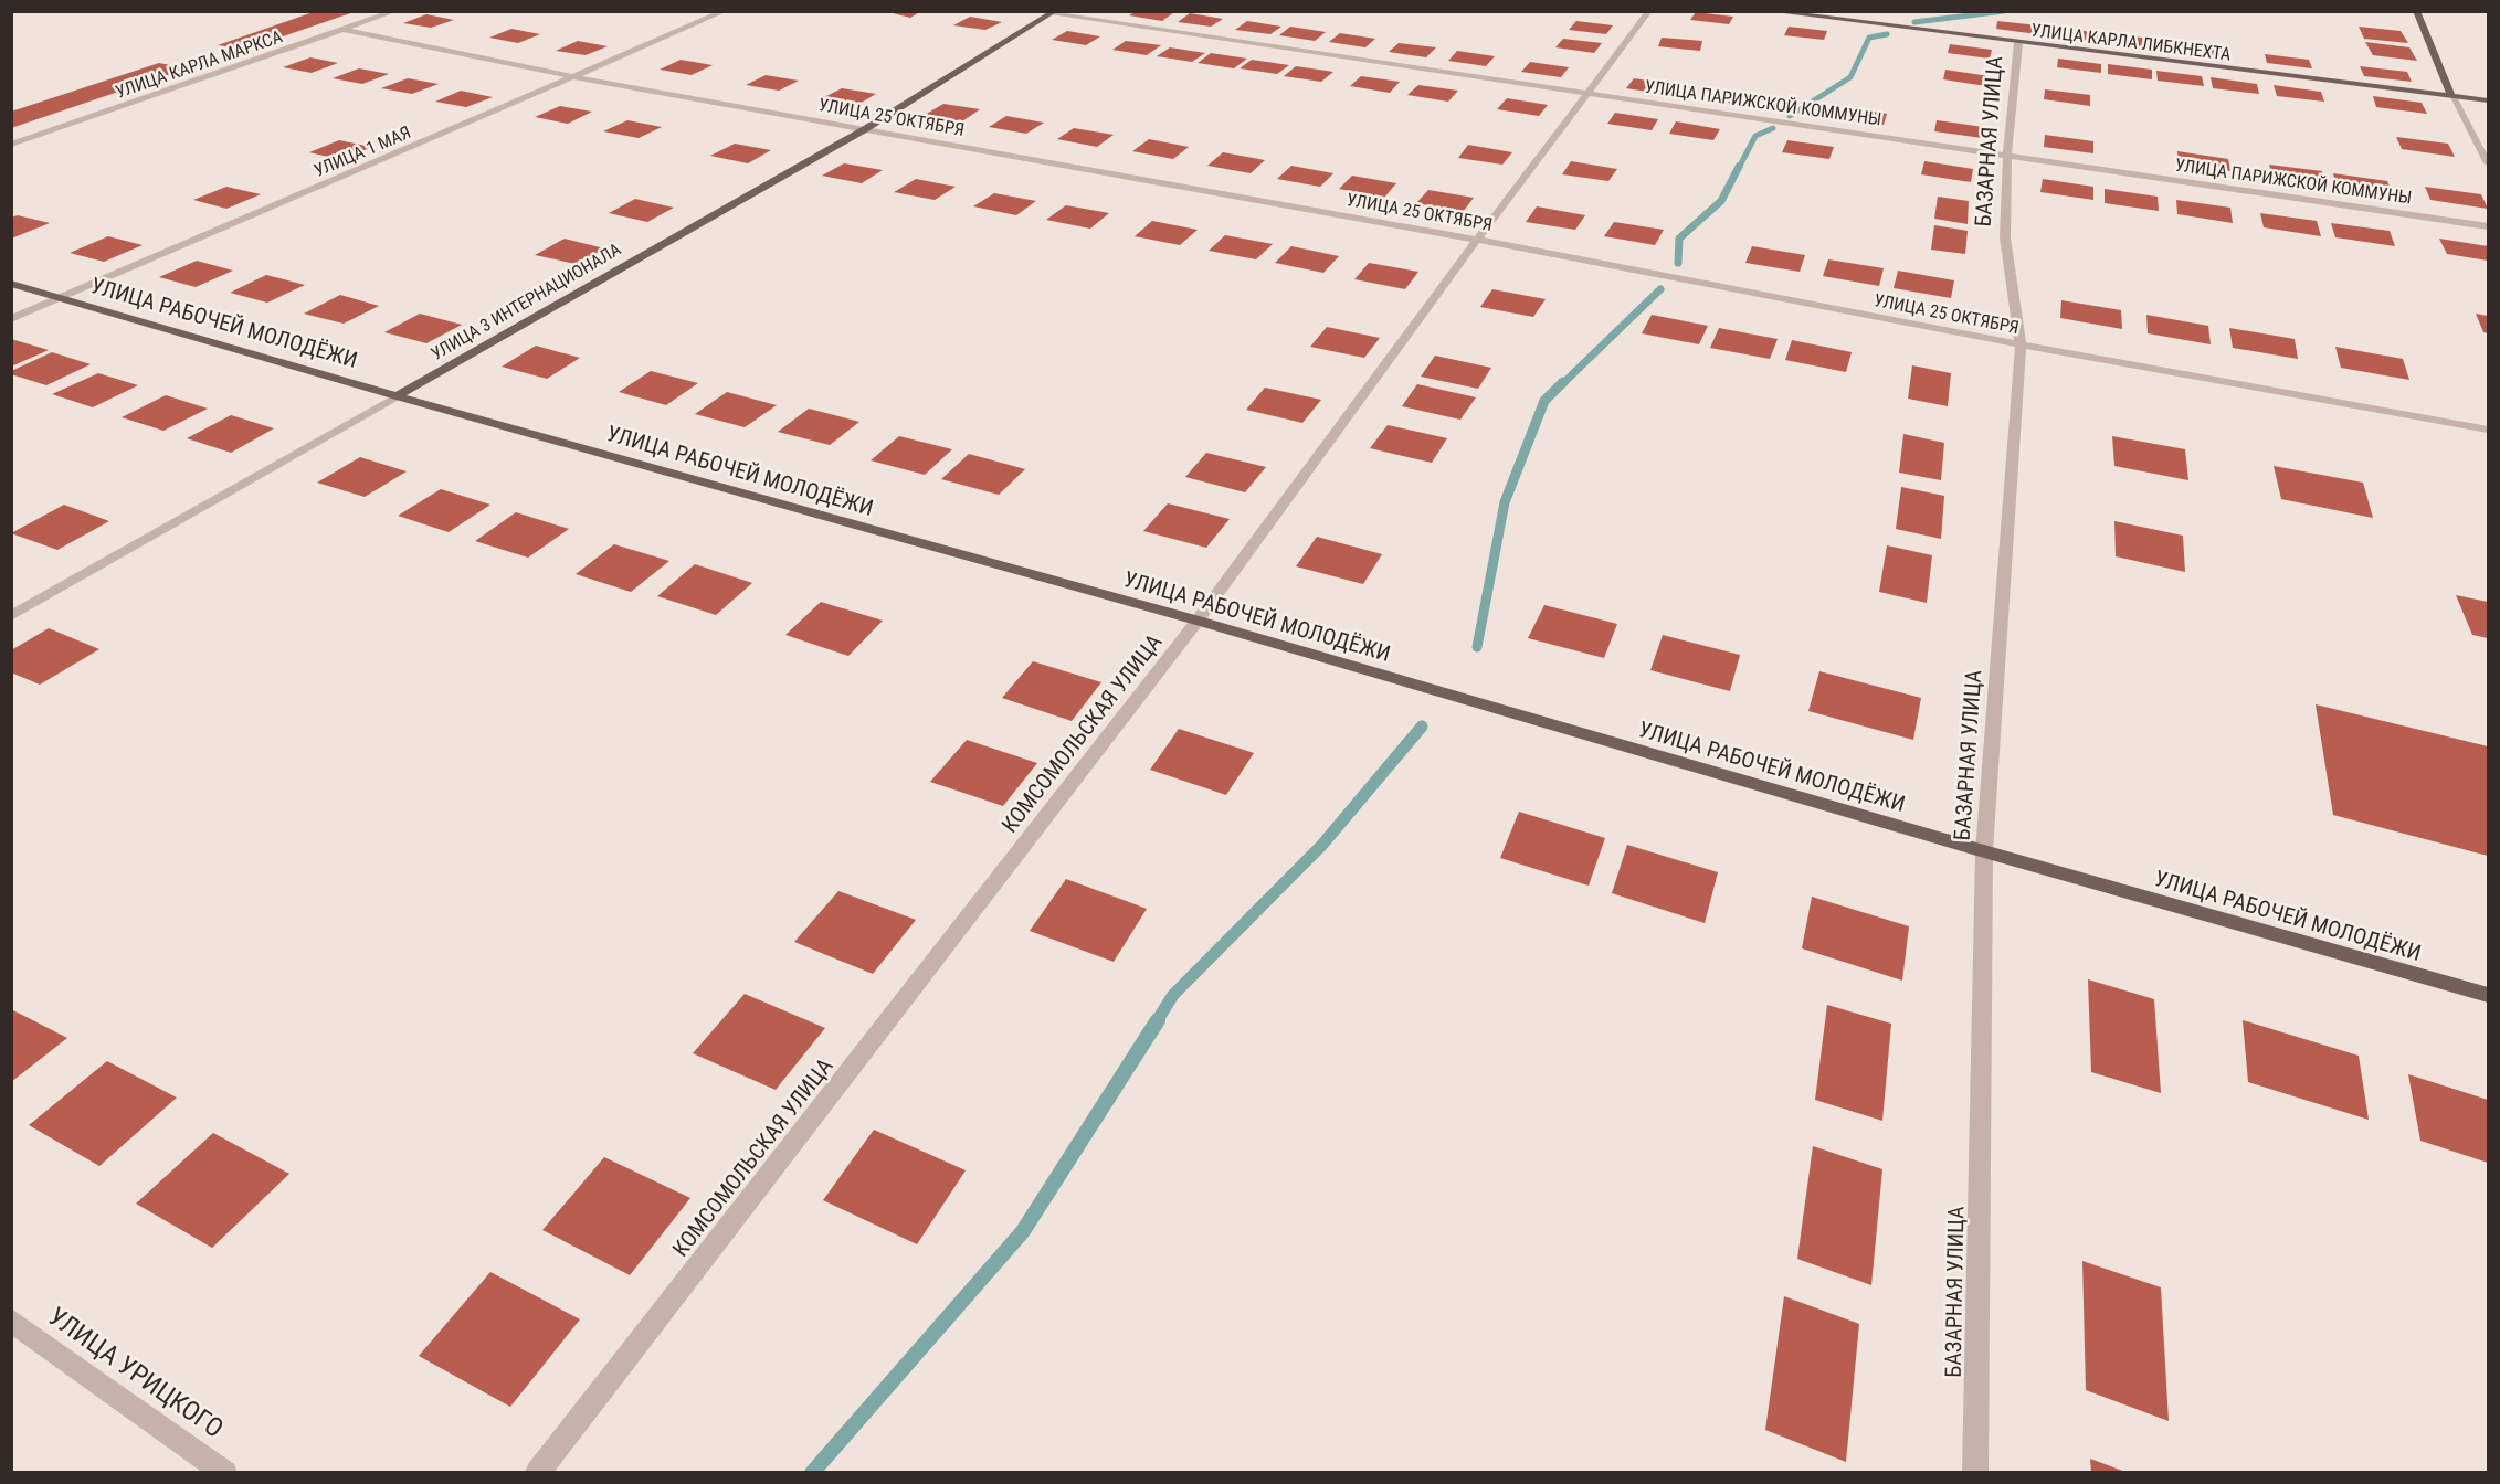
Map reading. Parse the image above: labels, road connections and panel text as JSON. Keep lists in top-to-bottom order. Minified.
{"streets":{"main road":["УЛИЦА КАРЛА ЛИБКНЕХТА","УЛИЦА 3 ИНТЕРНАЦИОНАЛА","УЛИЦА РАБОЧЕЙ МОЛОДЁЖИ"],"street":["УЛИЦА КАРЛА МАРКСА","УЛИЦА ПАРИЖСКОЙ КОММУНЫ","УЛИЦА 25 ОКТЯБРЯ","БАЗАРНАЯ УЛИЦА","УЛИЦА 1 МАЯ","КОМСОМОЛЬСКАЯ УЛИЦА","УЛИЦА УРИЦКОГО"]},"crossings":[["УЛИЦА КАРЛА ЛИБКНЕХТА","БАЗАРНАЯ УЛИЦА"],["УЛИЦА КАРЛА МАРКСА","УЛИЦА 25 ОКТЯБРЯ"],["УЛИЦА ПАРИЖСКОЙ КОММУНЫ","БАЗАРНАЯ УЛИЦА"],["УЛИЦА ПАРИЖСКОЙ КОММУНЫ","УЛИЦА 3 ИНТЕРНАЦИОНАЛА"],["УЛИЦА ПАРИЖСКОЙ КОММУНЫ","КОМСОМОЛЬСКАЯ УЛИЦА"],["УЛИЦА 25 ОКТЯБРЯ","БАЗАРНАЯ УЛИЦА"],["УЛИЦА 25 ОКТЯБРЯ","УЛИЦА 1 МАЯ"],["УЛИЦА 25 ОКТЯБРЯ","УЛИЦА 3 ИНТЕРНАЦИОНАЛА"],["УЛИЦА 25 ОКТЯБРЯ","КОМСОМОЛЬСКАЯ УЛИЦА"],["БАЗАРНАЯ УЛИЦА","УЛИЦА РАБОЧЕЙ МОЛОДЁЖИ"],["УЛИЦА 1 МАЯ","УЛИЦА РАБОЧЕЙ МОЛОДЁЖИ"],["УЛИЦА 3 ИНТЕРНАЦИОНАЛА","УЛИЦА РАБОЧЕЙ МОЛОДЁЖИ"],["УЛИЦА РАБОЧЕЙ МОЛОДЁЖИ","КОМСОМОЛЬСКАЯ УЛИЦА"]]}
